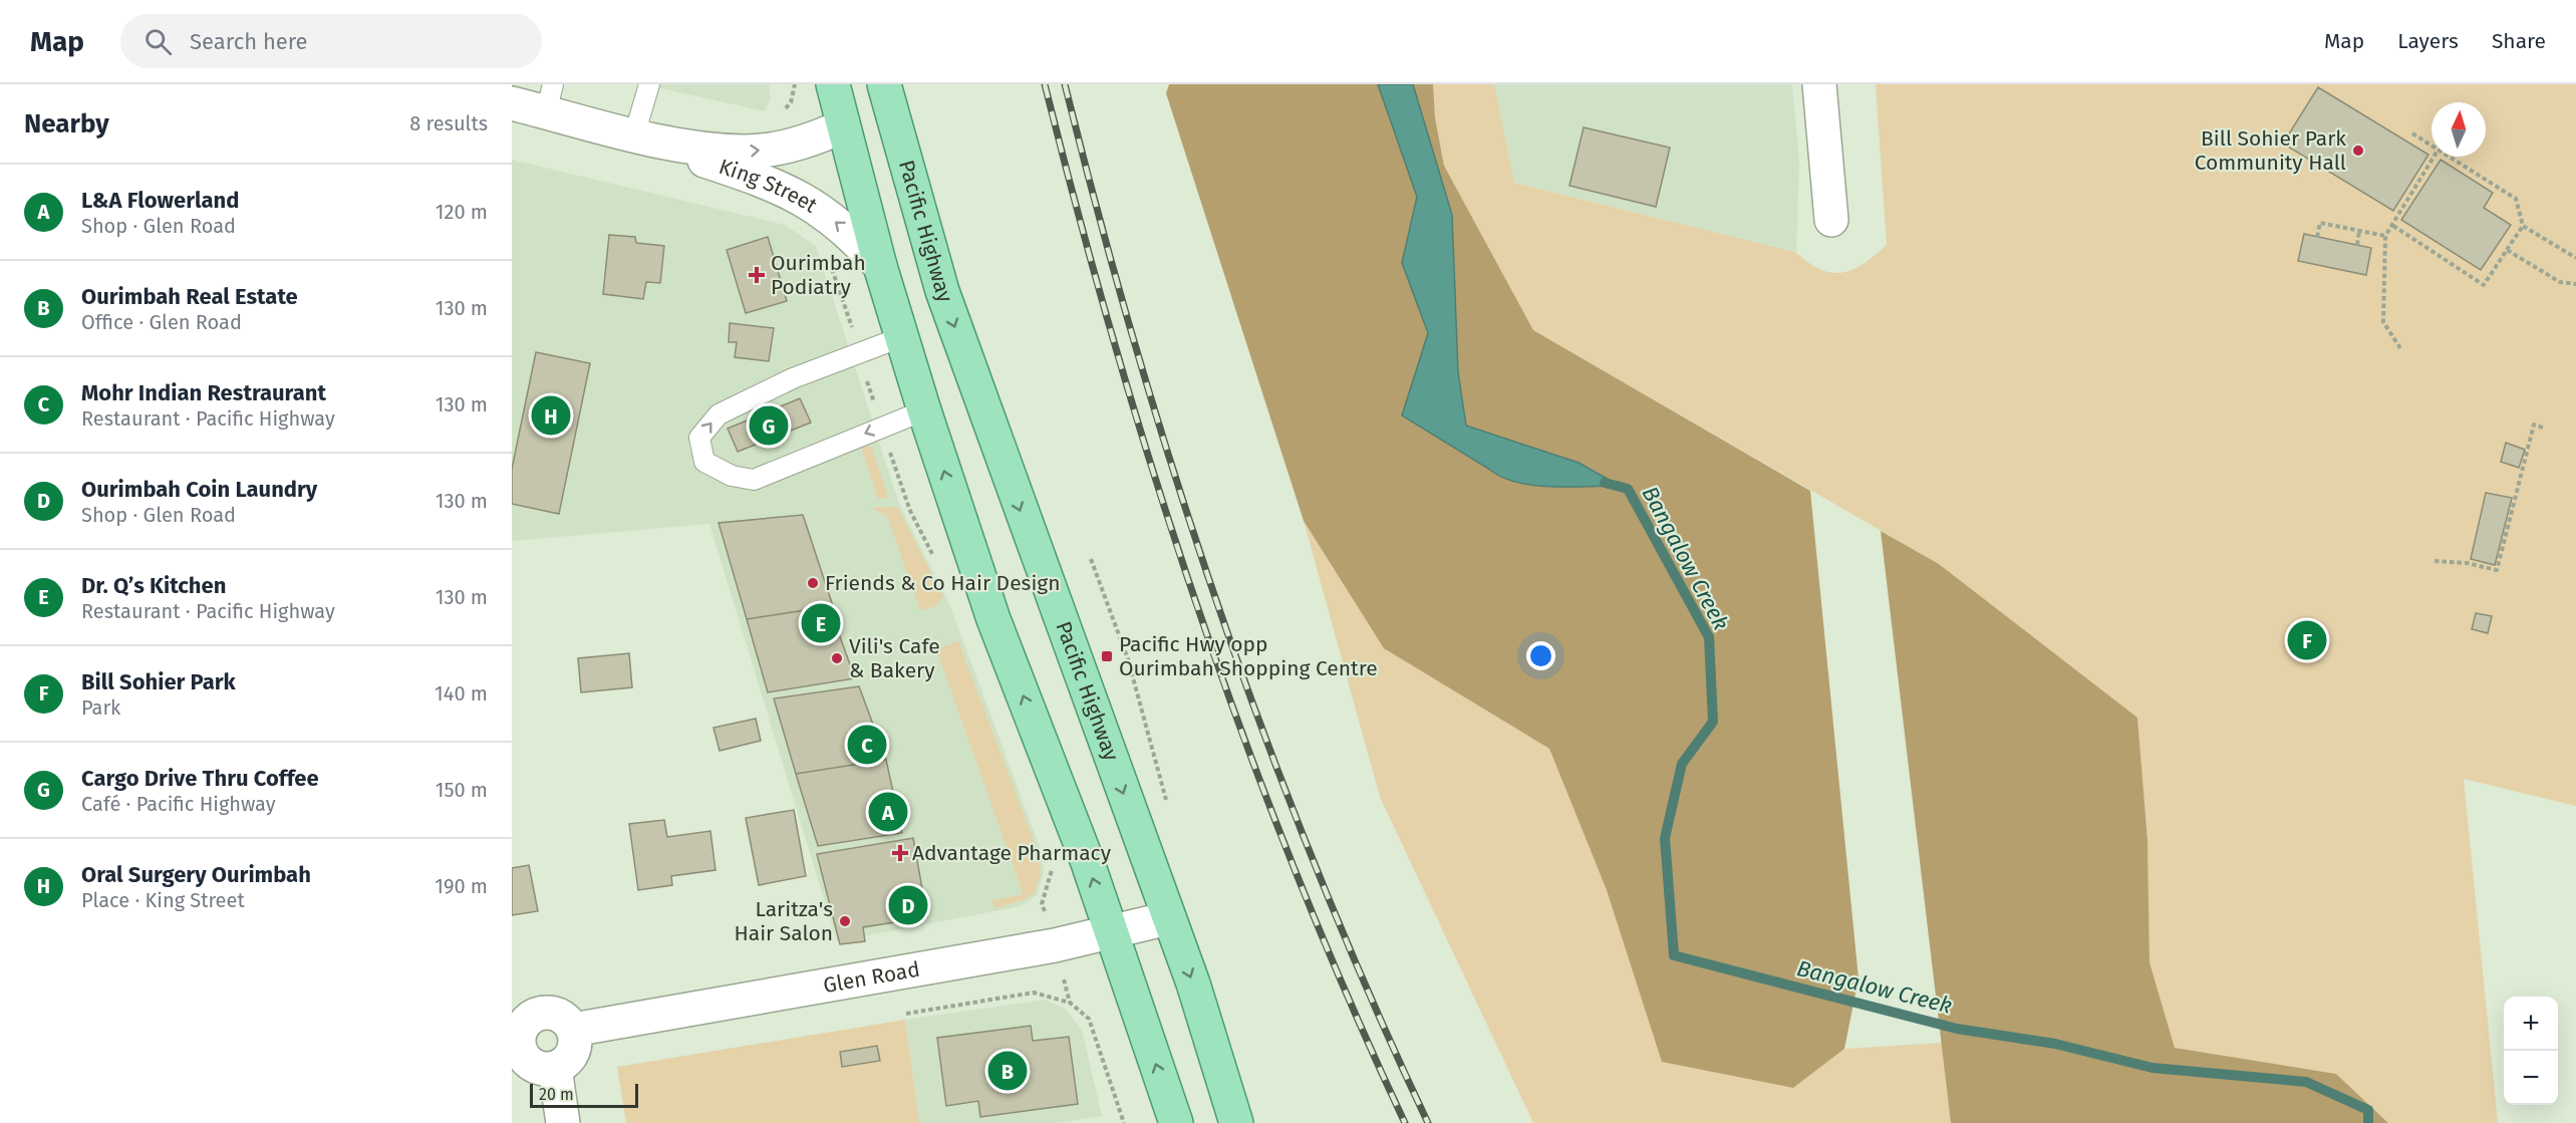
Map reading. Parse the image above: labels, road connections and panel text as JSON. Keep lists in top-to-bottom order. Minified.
{"streets":{"main road":["Pacific Highway"],"street":["King Street","Glen Road"]},"crossings":[["Pacific Highway","Glen Road"]],"water":["Bangalow Creek"],"places":{"other":["Bill Sohier Park Community Hall","Friends & Co Hair Design","Vili's Cafe & Bakery","Laritza's Hair Salon"],"health":["Ourimbah Podiatry","Advantage Pharmacy"],"transit":["Pacific Hwy opp Ourimbah Shopping Centre"]},"scale_bar":"20 m","north":"top","page":{"header":"Map","search":"Search here","nav":["Map","Layers","Share"],"heading":["Nearby","8 results"],"list":[{"mark":"A","name":"L&A Flowerland","note":"Shop · Glen Road","value":"120 m"},{"mark":"B","name":"Ourimbah Real Estate","note":"Office · Glen Road","value":"130 m"},{"mark":"C","name":"Mohr Indian Restraurant","note":"Restaurant · Pacific Highway","value":"130 m"},{"mark":"D","name":"Ourimbah Coin Laundry","note":"Shop · Glen Road","value":"130 m"},{"mark":"E","name":"Dr. Q’s Kitchen","note":"Restaurant · Pacific Highway","value":"130 m"},{"mark":"F","name":"Bill Sohier Park","note":"Park","value":"140 m"},{"mark":"G","name":"Cargo Drive Thru Coffee","note":"Café · Pacific Highway","value":"150 m"},{"mark":"H","name":"Oral Surgery Ourimbah","note":"Place · King Street","value":"190 m"}],"pins":["H","G","E","F","C","A","D","B"],"map_buttons":["+","−"],"scale":"20 m"}}
